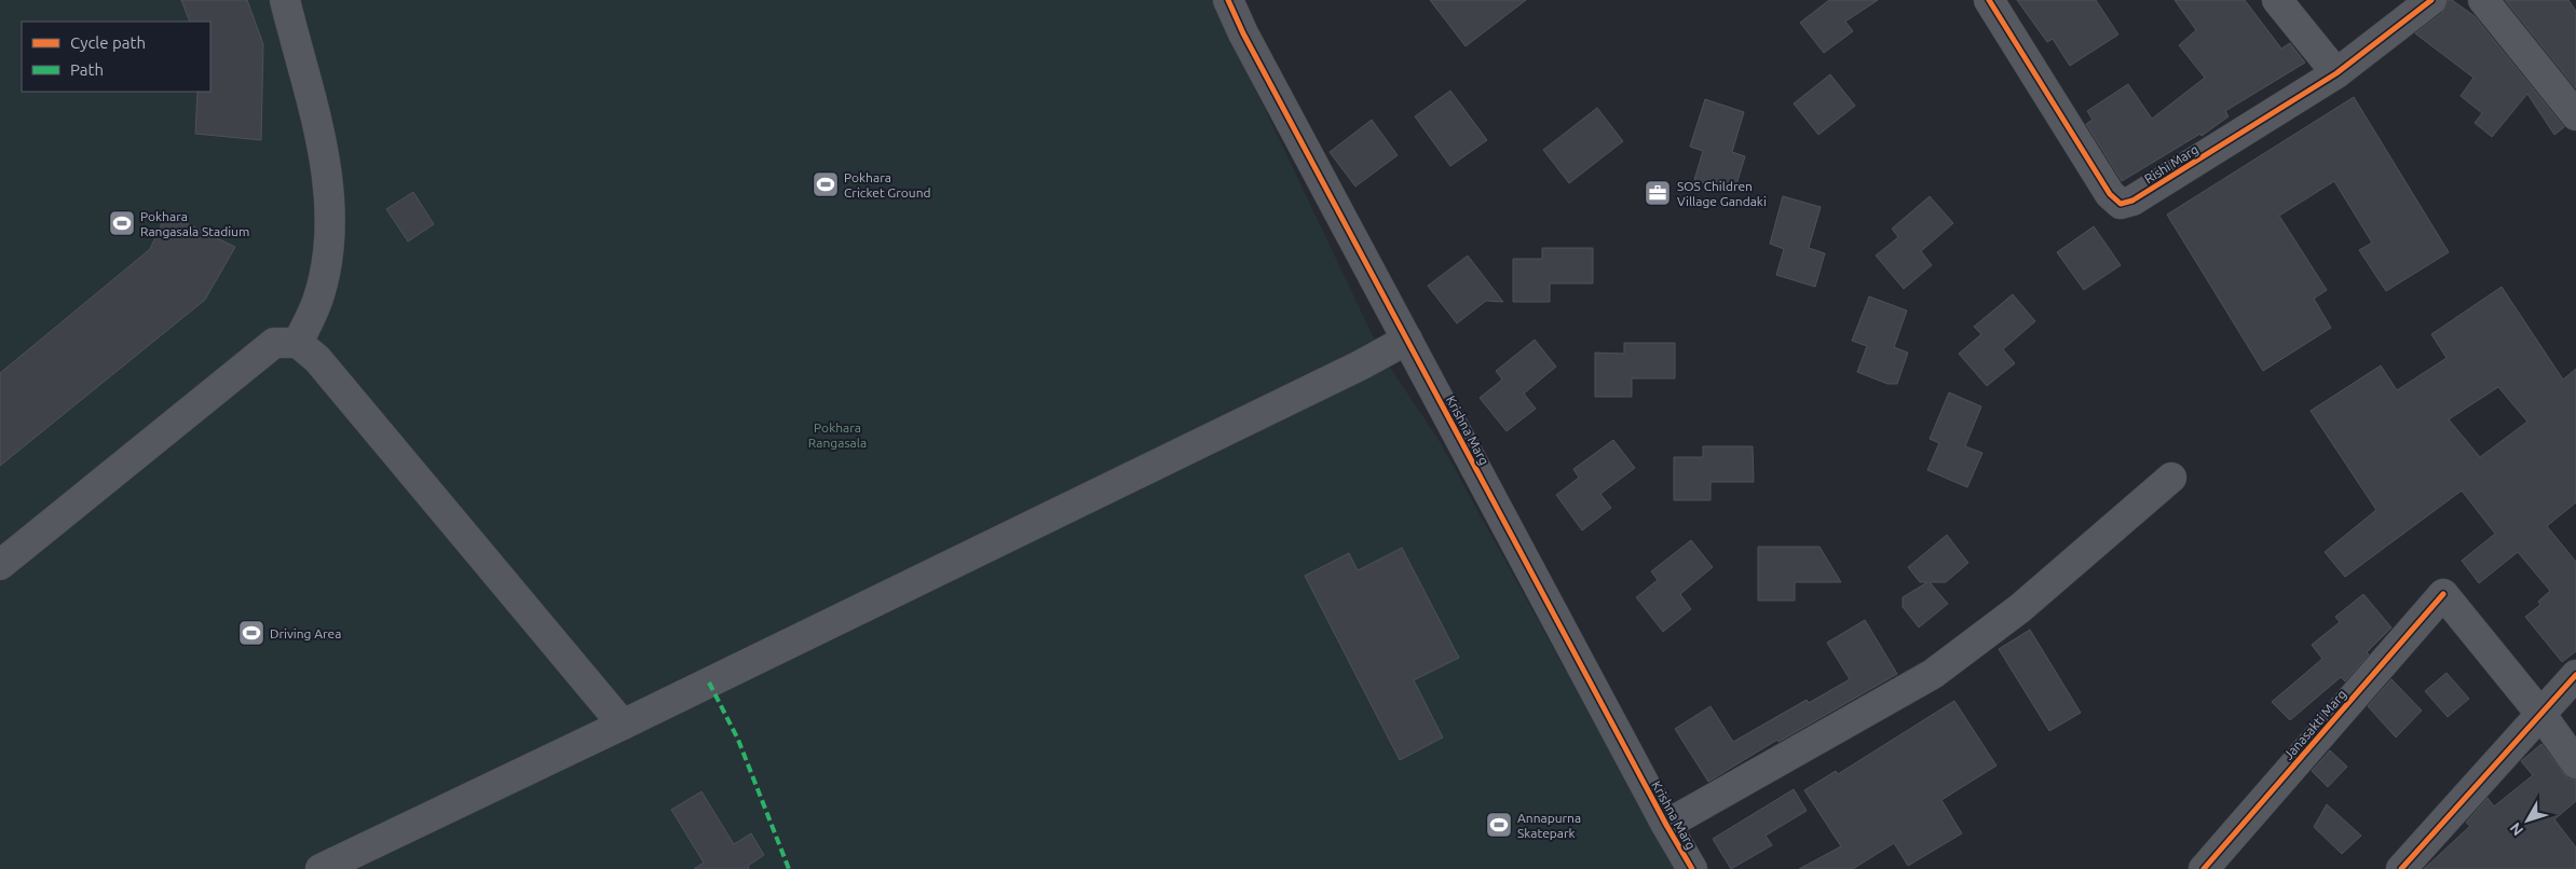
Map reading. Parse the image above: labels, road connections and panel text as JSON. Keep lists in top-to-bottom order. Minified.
{"streets":{"street":["Rishi Marg","Krishna Marg","Janasakti Marg"]},"parks":["Pokhara Rangasala"],"places":{"sports":["Pokhara Cricket Ground","Pokhara Rangasala Stadium","Driving Area","Annapurna Skatepark"],"office":["SOS Children Village Gandaki"]},"legend":["Cycle path","Path"],"north":"bottom left"}
